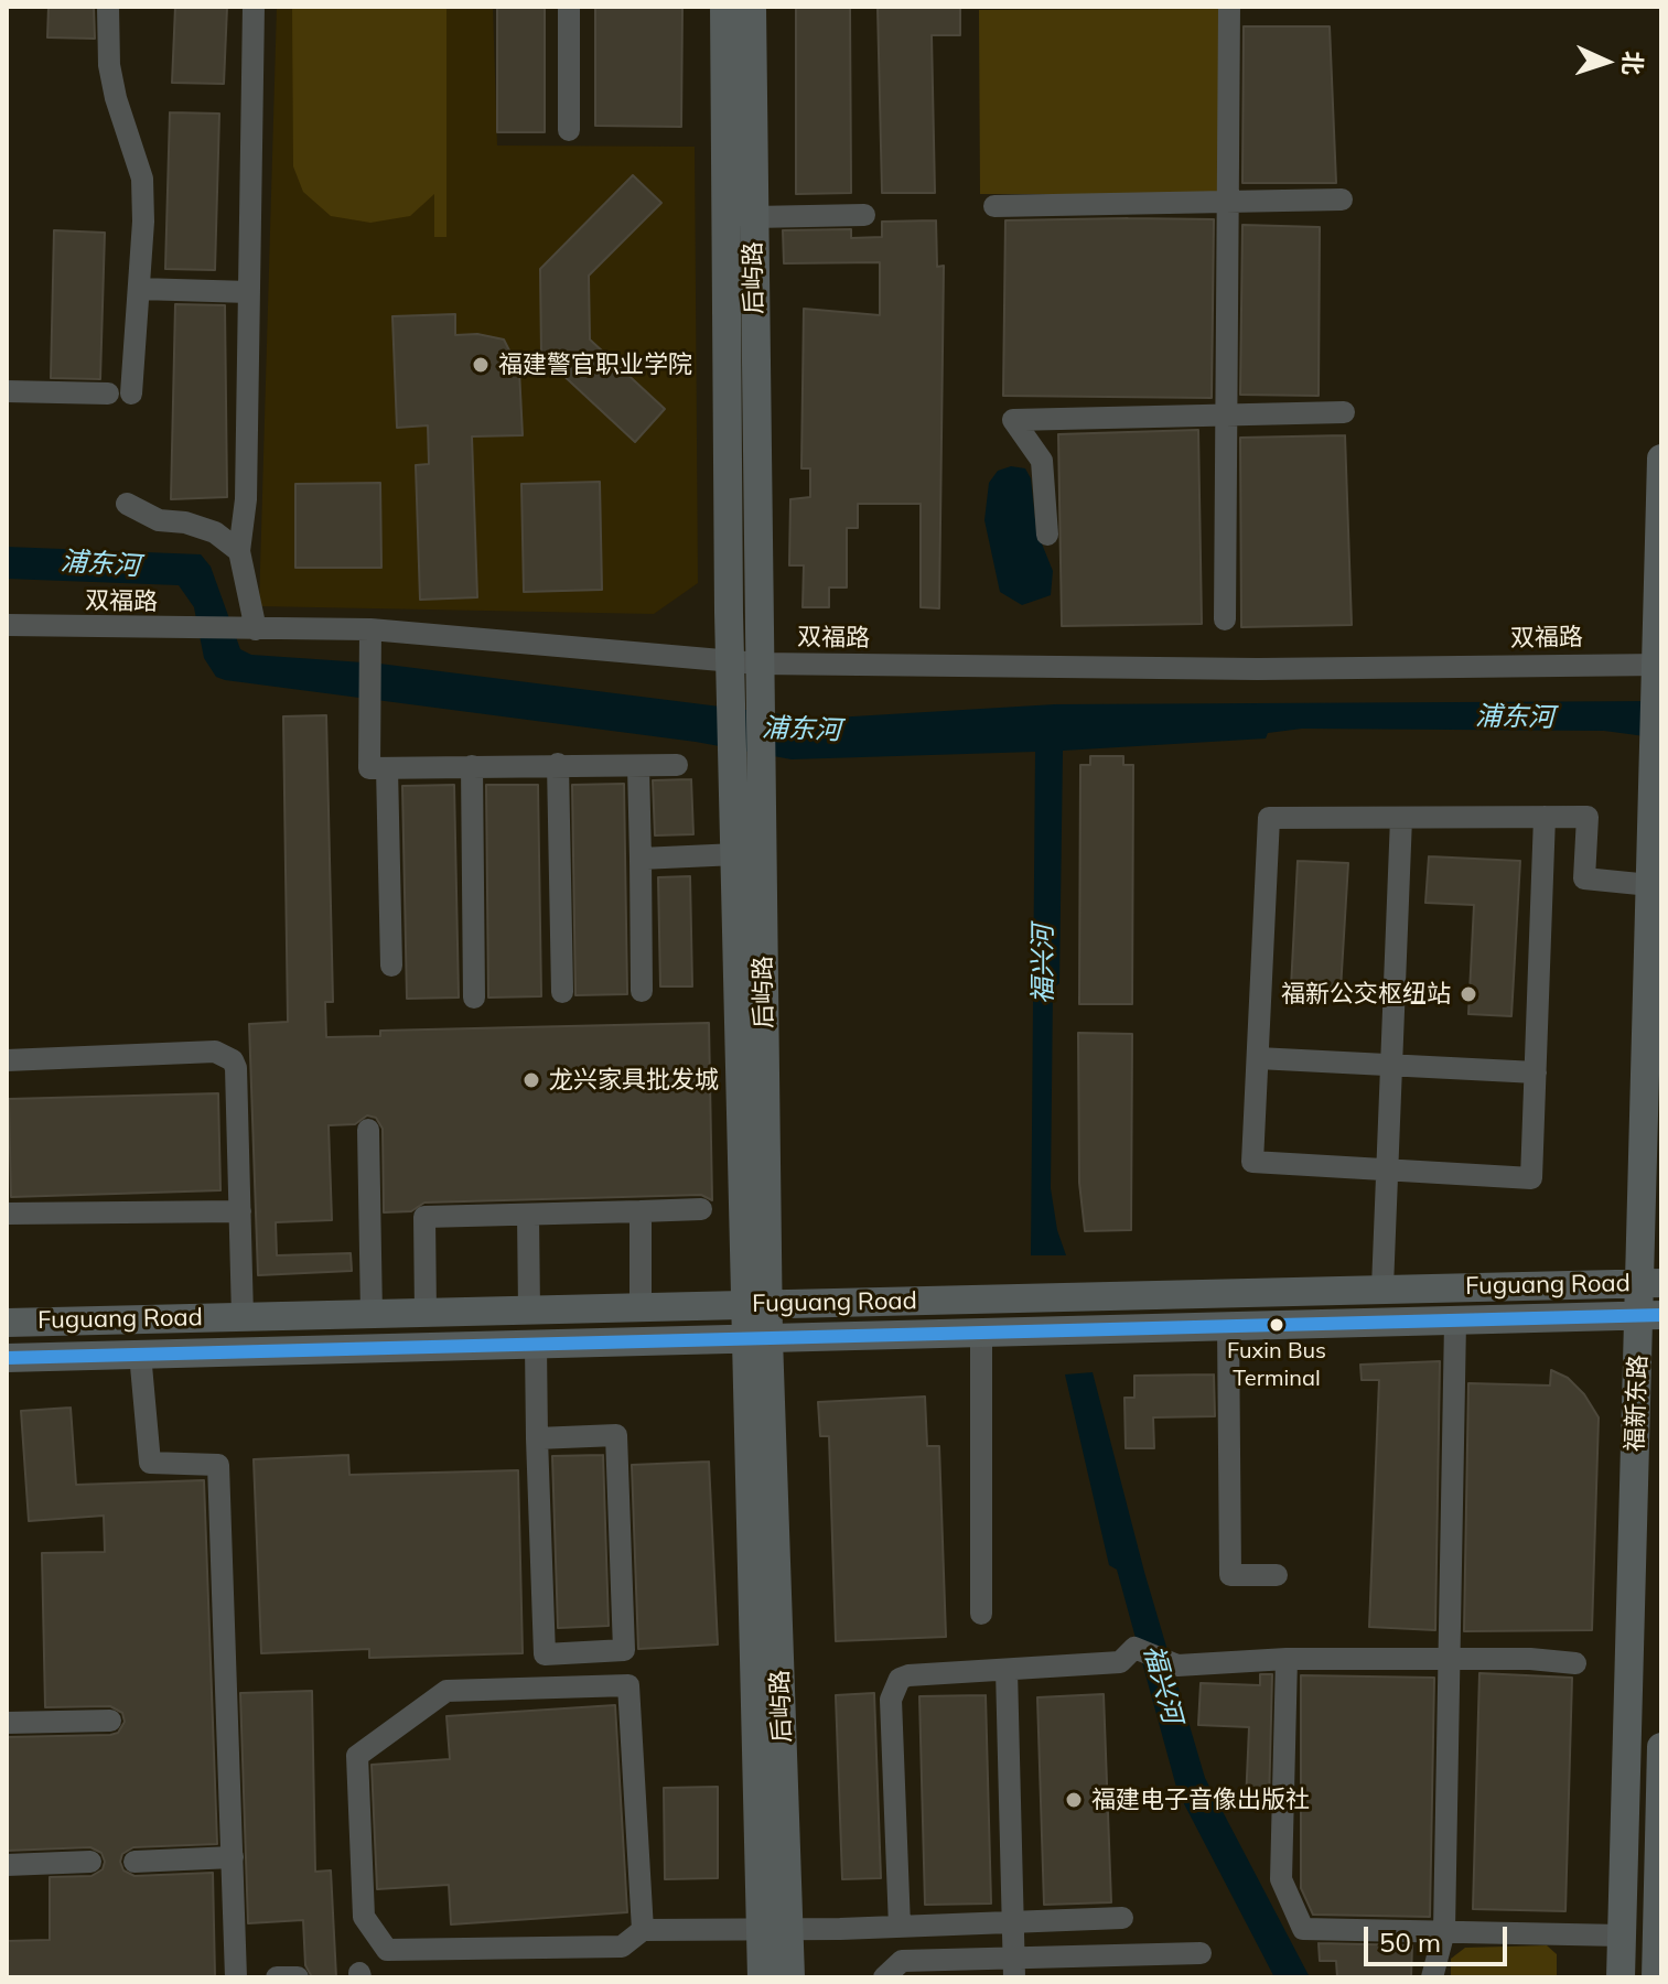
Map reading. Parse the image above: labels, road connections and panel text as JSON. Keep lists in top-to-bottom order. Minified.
{"streets":{"main road":["后屿路","Fuguang Road","福新东路"],"street":["双福路"]},"crossings":[["后屿路","双福路"],["后屿路","Fuguang Road"],["双福路","福新东路"],["Fuguang Road","福新东路"]],"water":["浦东河","福兴河"],"places":["福建警官职业学院","福新公交枢纽站","龙兴家具批发城","Fuxin Bus Terminal","福建电子音像出版社"],"scale_bar":"50 m","north":"right"}
